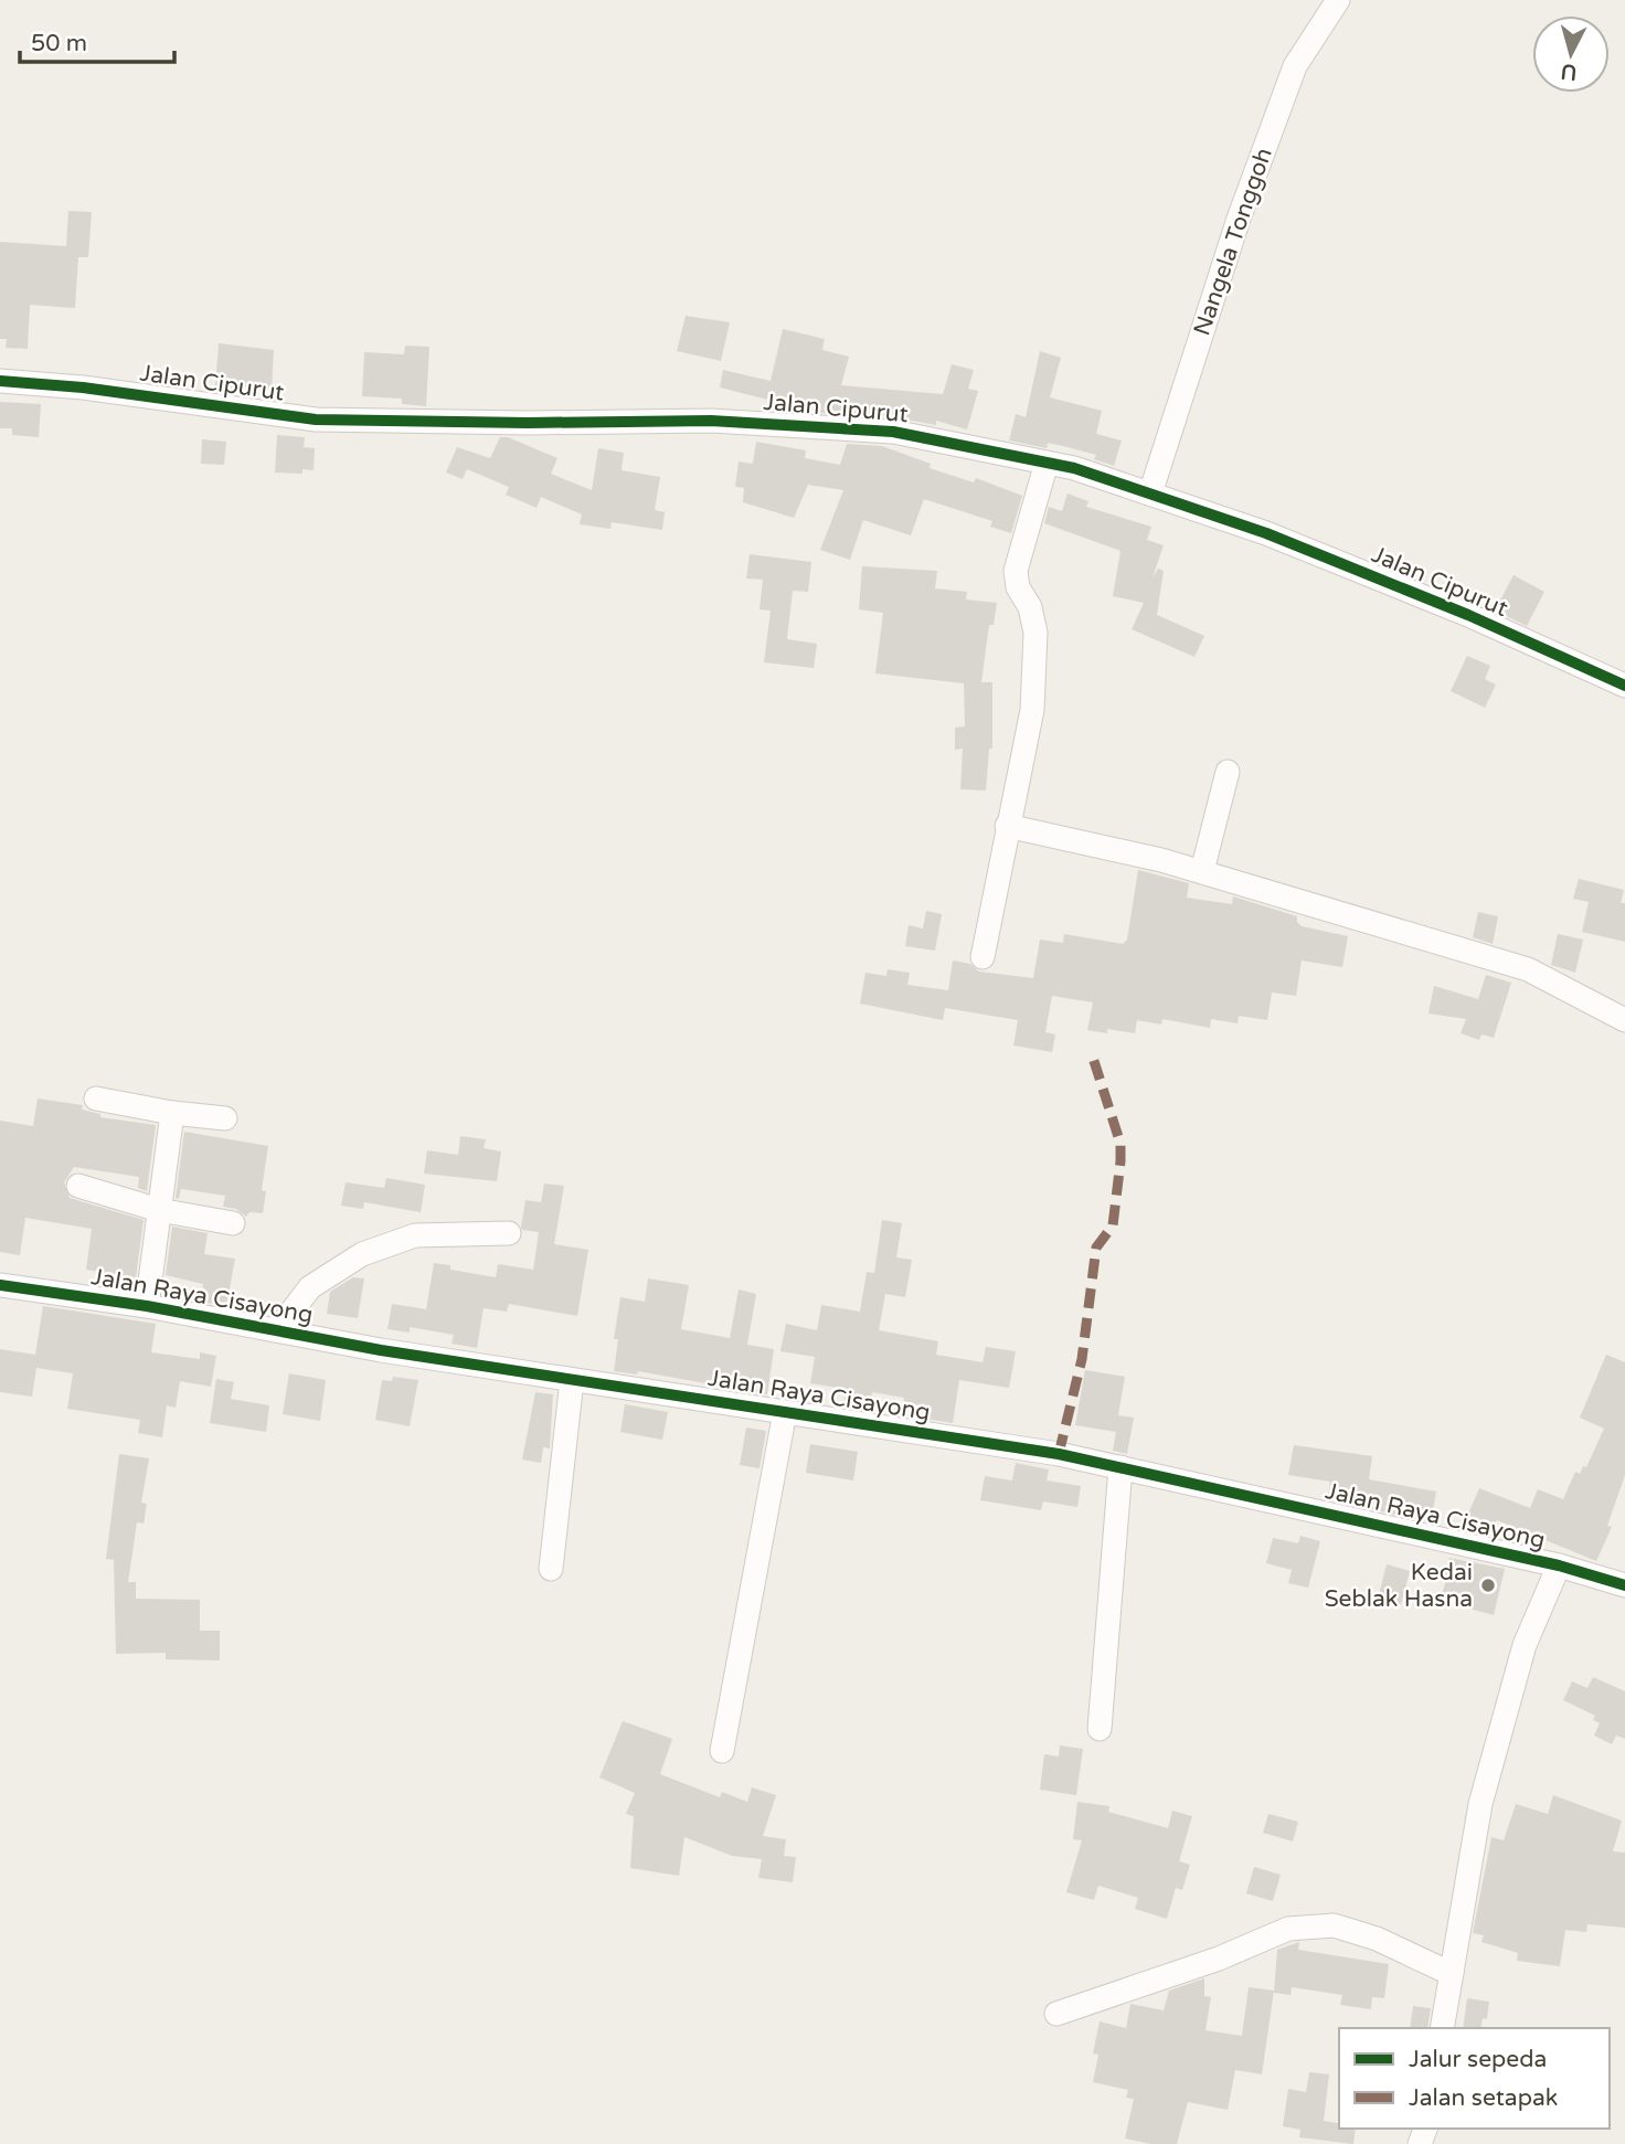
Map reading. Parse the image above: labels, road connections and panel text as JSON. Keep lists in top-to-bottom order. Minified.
{"streets":{"street":["Nangela Tonggoh","Jalan Cipurut","Jalan Raya Cisayong"]},"crossings":[["Nangela Tonggoh","Jalan Cipurut"]],"places":["Kedai Seblak Hasna"],"legend":["Jalur sepeda","Jalan setapak"],"scale_bar":"50 m","north":"bottom"}
